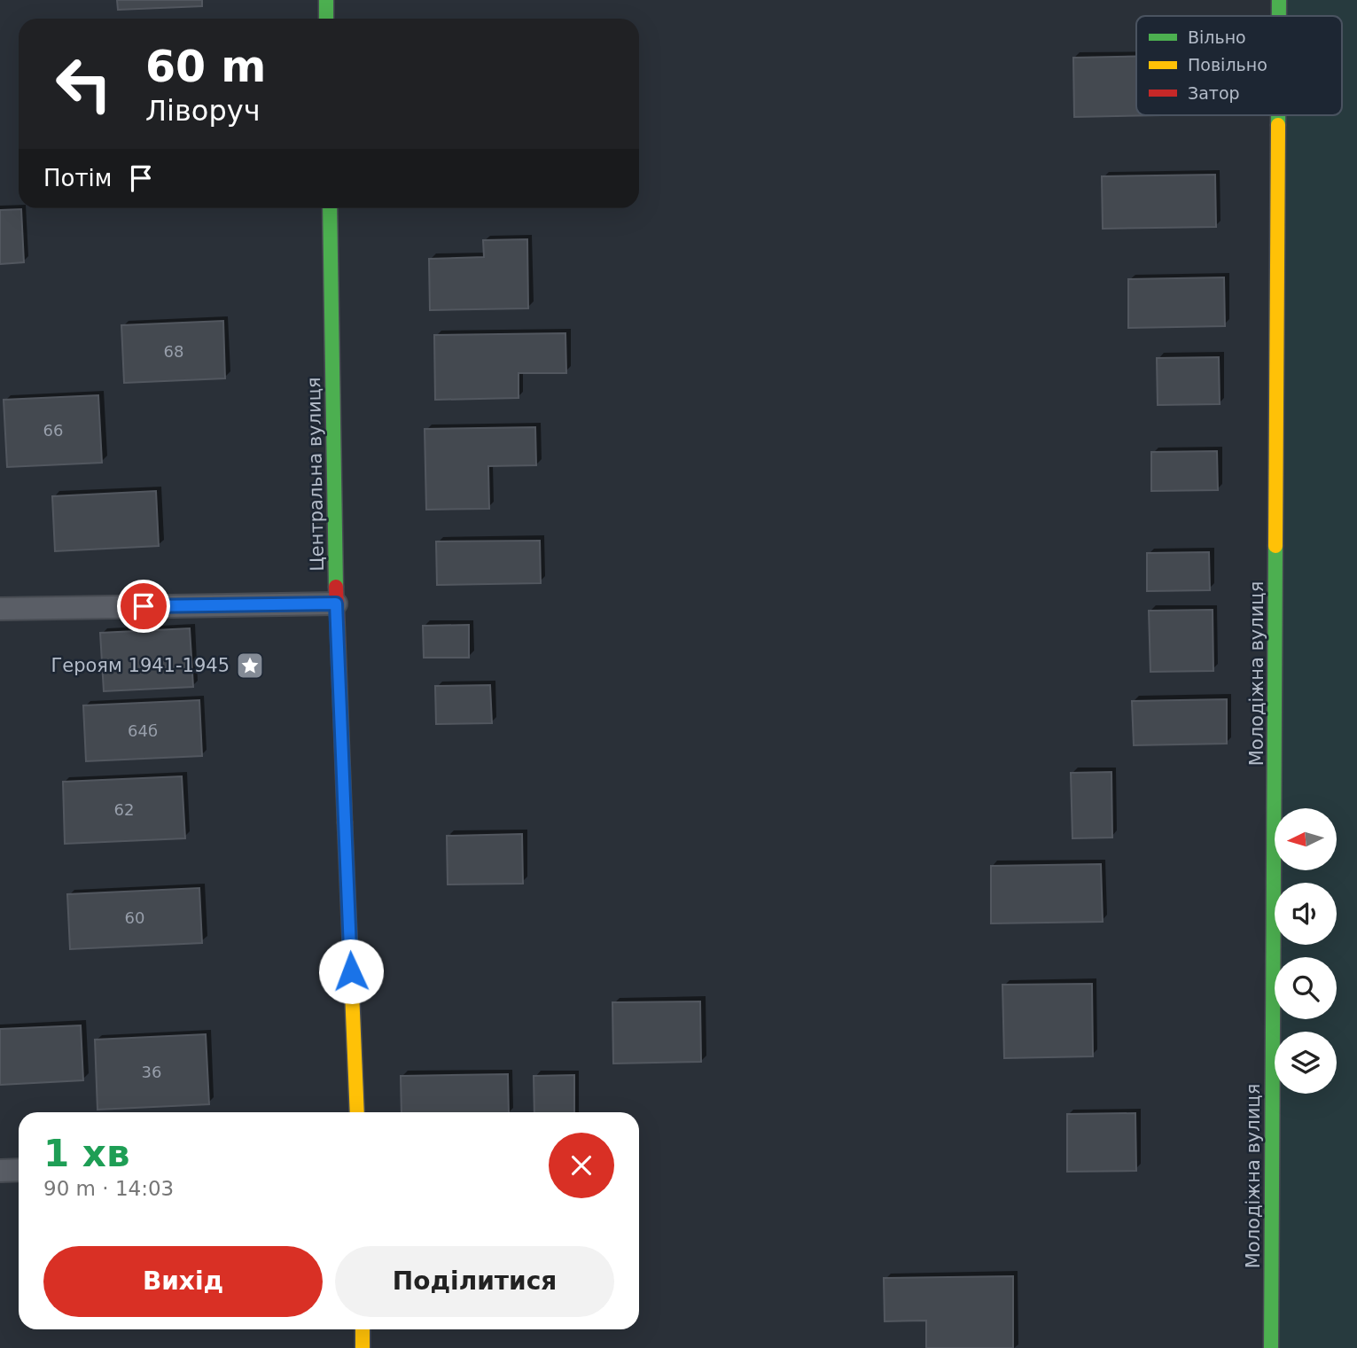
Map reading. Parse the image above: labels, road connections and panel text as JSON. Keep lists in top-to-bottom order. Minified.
{"streets":{"street":["Центральна вулиця","Молодіжна вулиця"]},"places":{"place":["Героям 1941-1945"]},"house_numbers":["68","66","64б","62","60","36"],"legend":["Вільно","Повільно","Затор"],"north":"left","page":{"turn":["60 m","Ліворуч"],"then":"Потім","heading":["1 хв","90 m · 14:03"],"buttons":["Вихід","Поділитися"]}}
